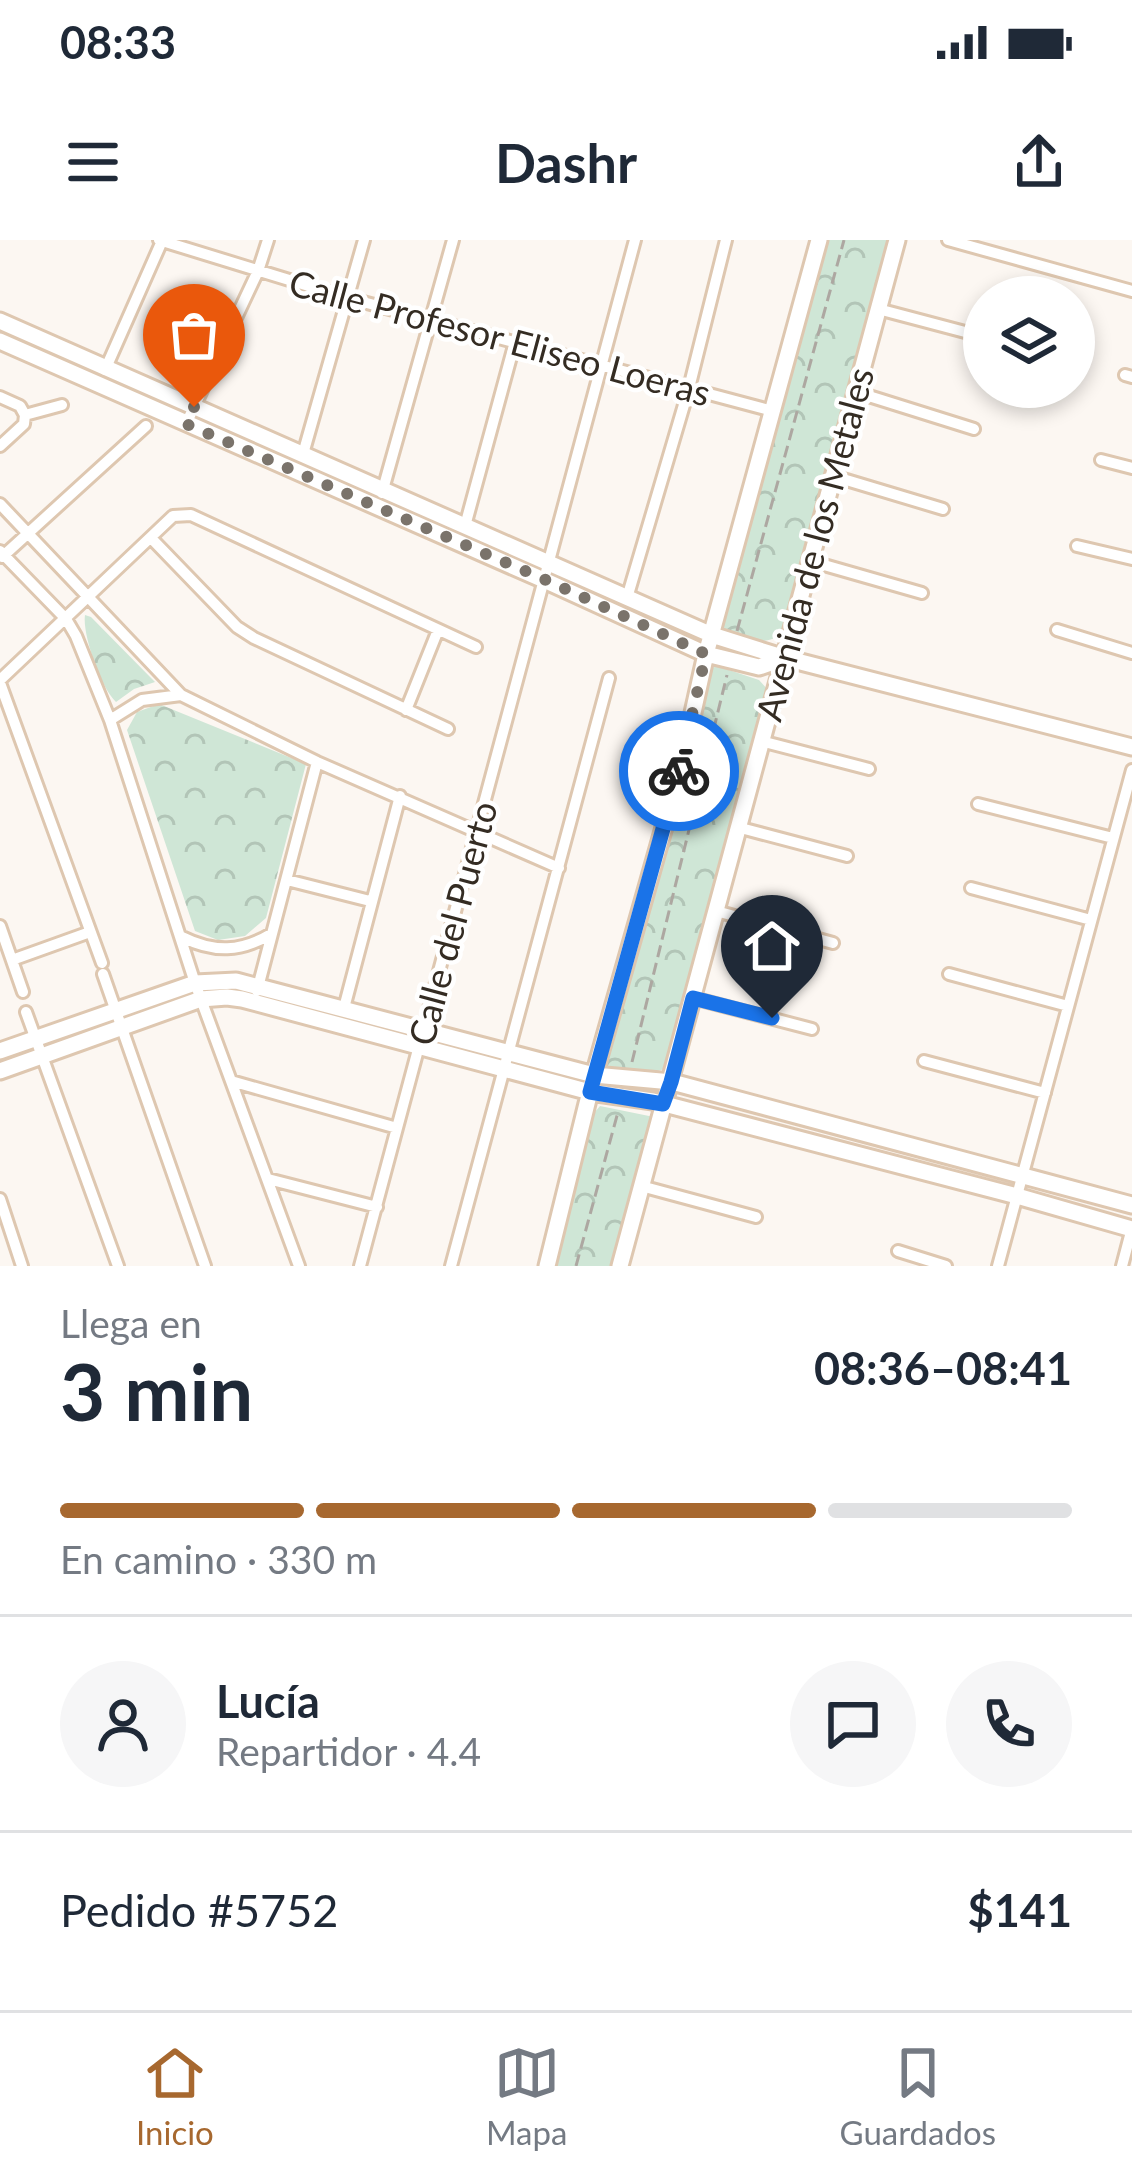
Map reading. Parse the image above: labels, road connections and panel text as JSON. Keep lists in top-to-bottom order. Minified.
{"streets":{"street":["Calle Profesor Eliseo Loeras","Avenida de los Metales","Calle del Puerto"]},"crossings":[["Calle Profesor Eliseo Loeras","Calle del Puerto"]],"page":{"status":"08:33","header":"Dashr","heading":["3 min","Llega en","08:36–08:41"],"panel":["Lucía","Repartidor · 4.4","Pedido #5752","$141"],"bar":"En camino · 330 m","tabs":["Inicio","Mapa","Guardados"]}}
